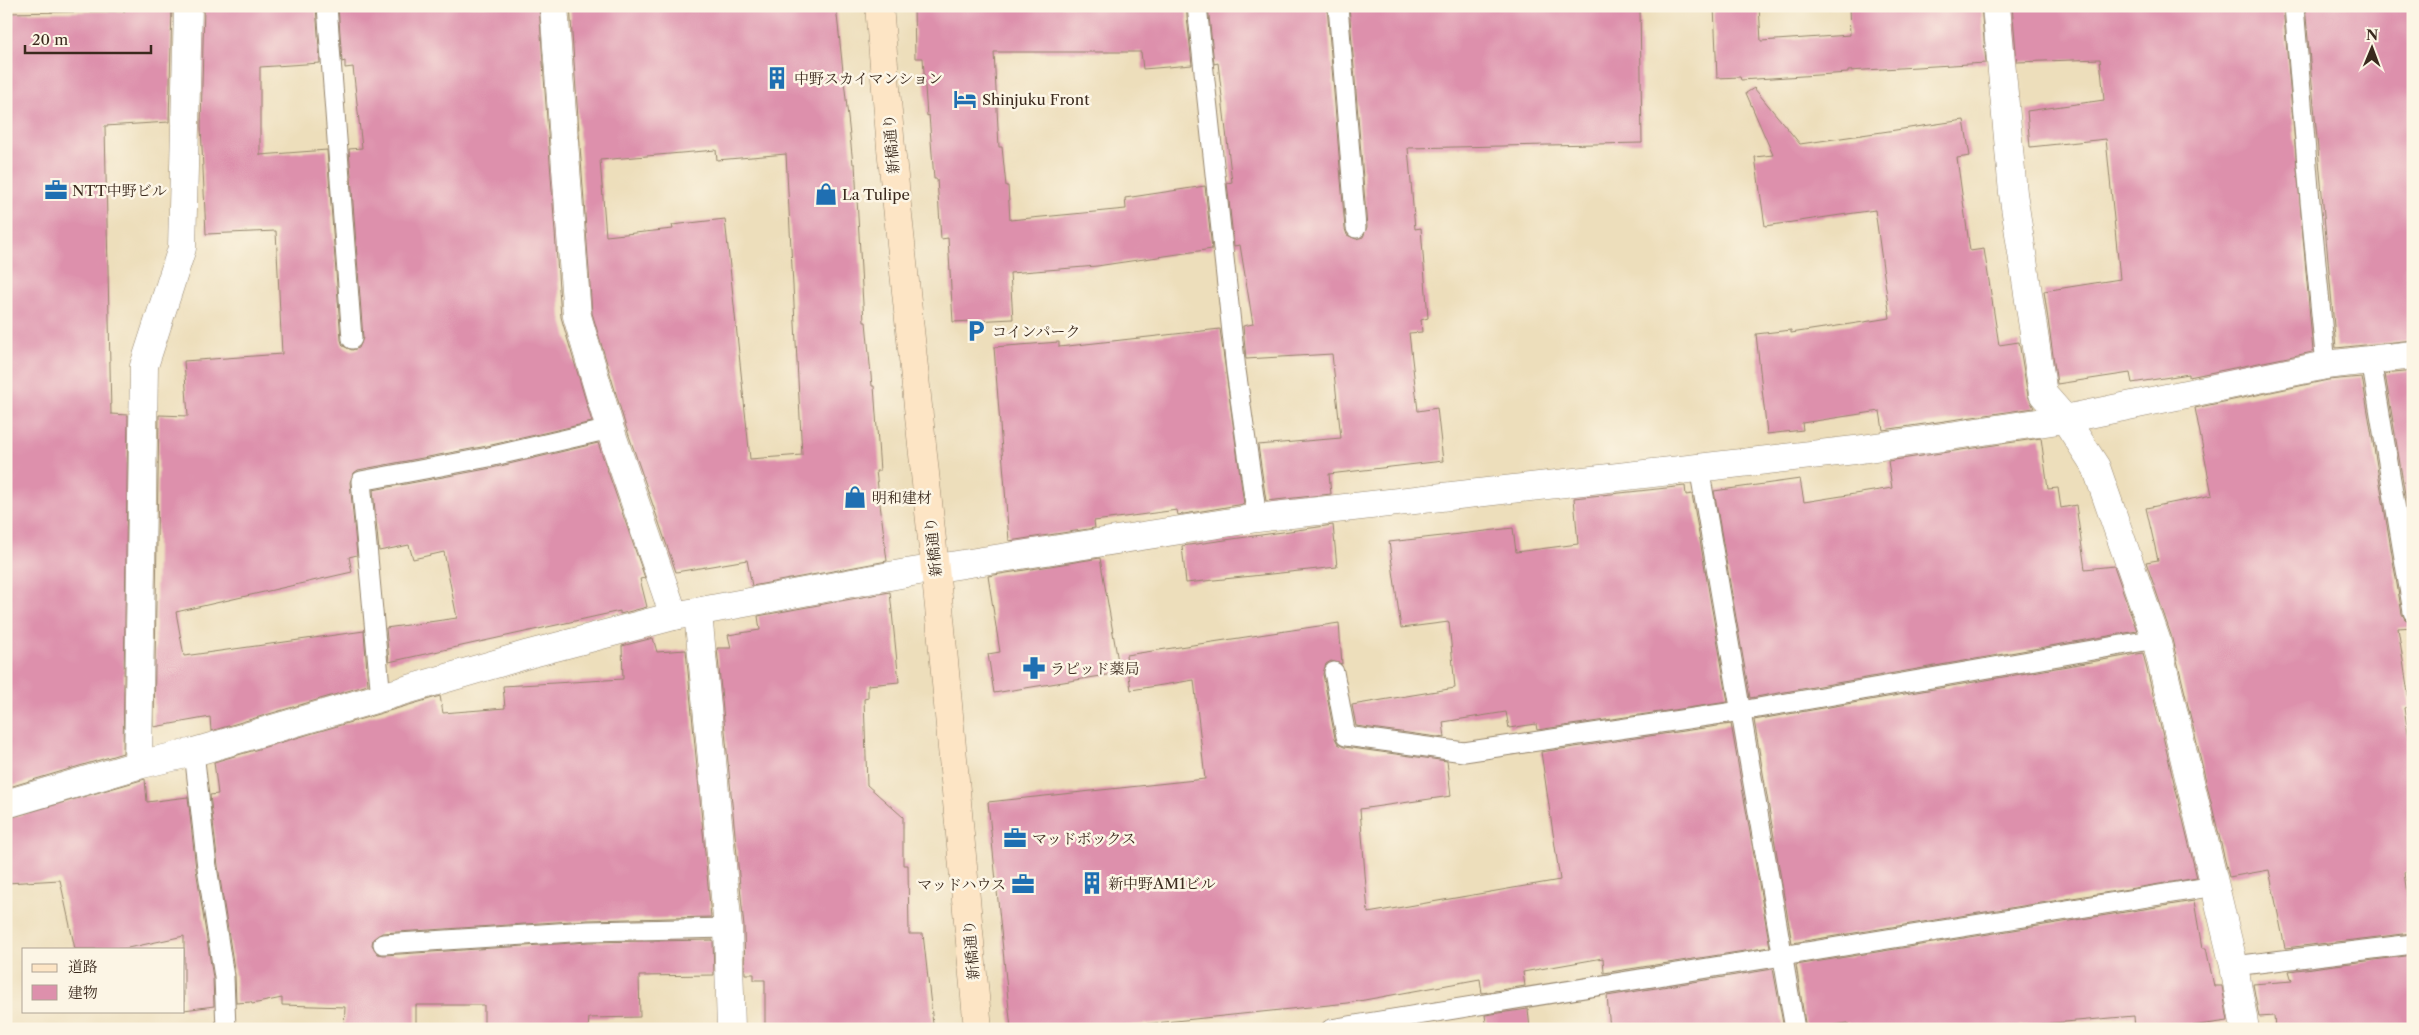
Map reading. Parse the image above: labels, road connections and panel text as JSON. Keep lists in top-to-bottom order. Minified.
{"streets":{"street":["新橋通り"]},"places":{"building":["中野スカイマンション","新中野AM1ビル"],"hotel":["Shinjuku Front"],"office":["NTT中野ビル","マッドボックス","マッドハウス"],"shop":["La Tulipe","明和建材"],"parking":["コインパーク"],"pharmacy":["ラピッド薬局"]},"legend":["道路","建物"],"scale_bar":"20 m","north":"top"}
